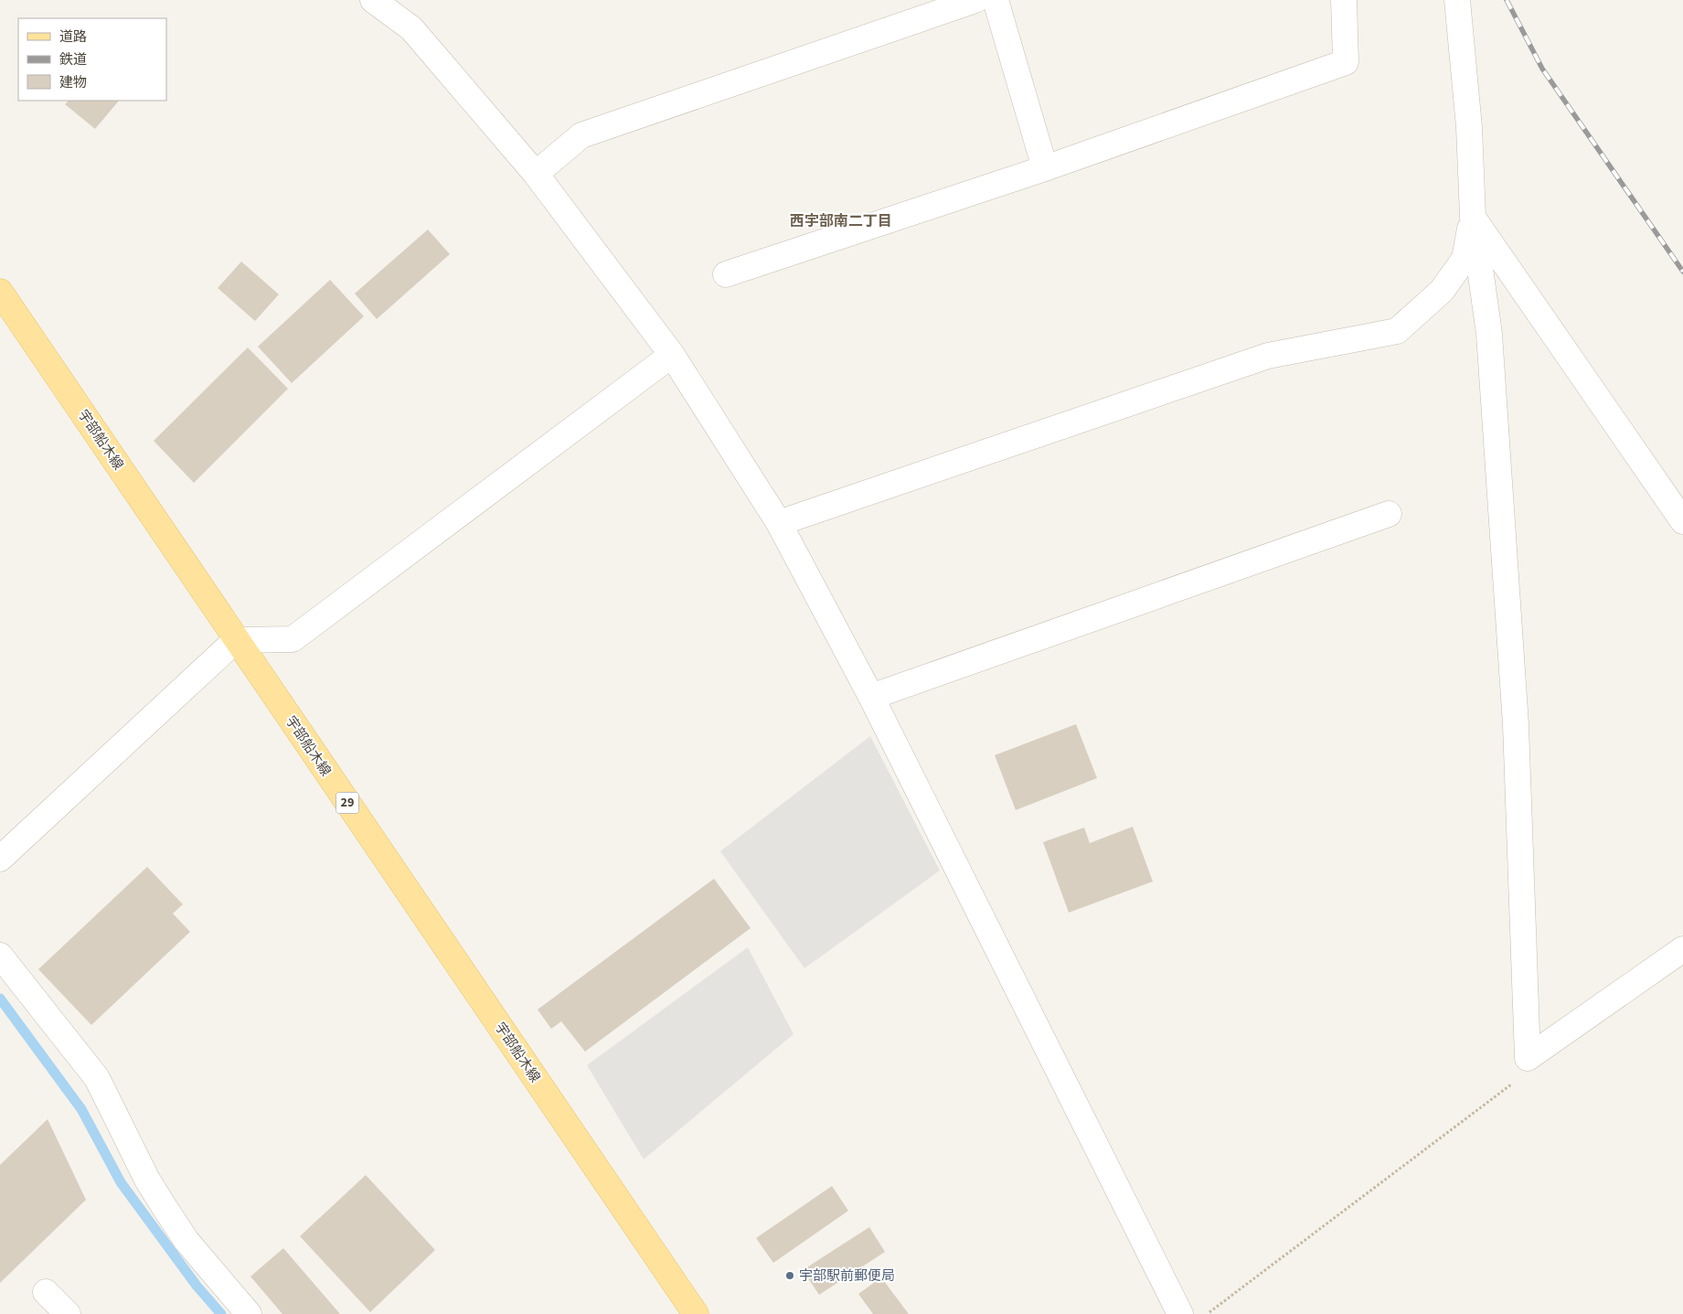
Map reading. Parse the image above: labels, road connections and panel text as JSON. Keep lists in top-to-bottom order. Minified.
{"streets":{"main road":["宇部船木線","29"]},"districts":["西宇部南二丁目"],"places":["宇部駅前郵便局"],"legend":["道路","鉄道","建物"]}
